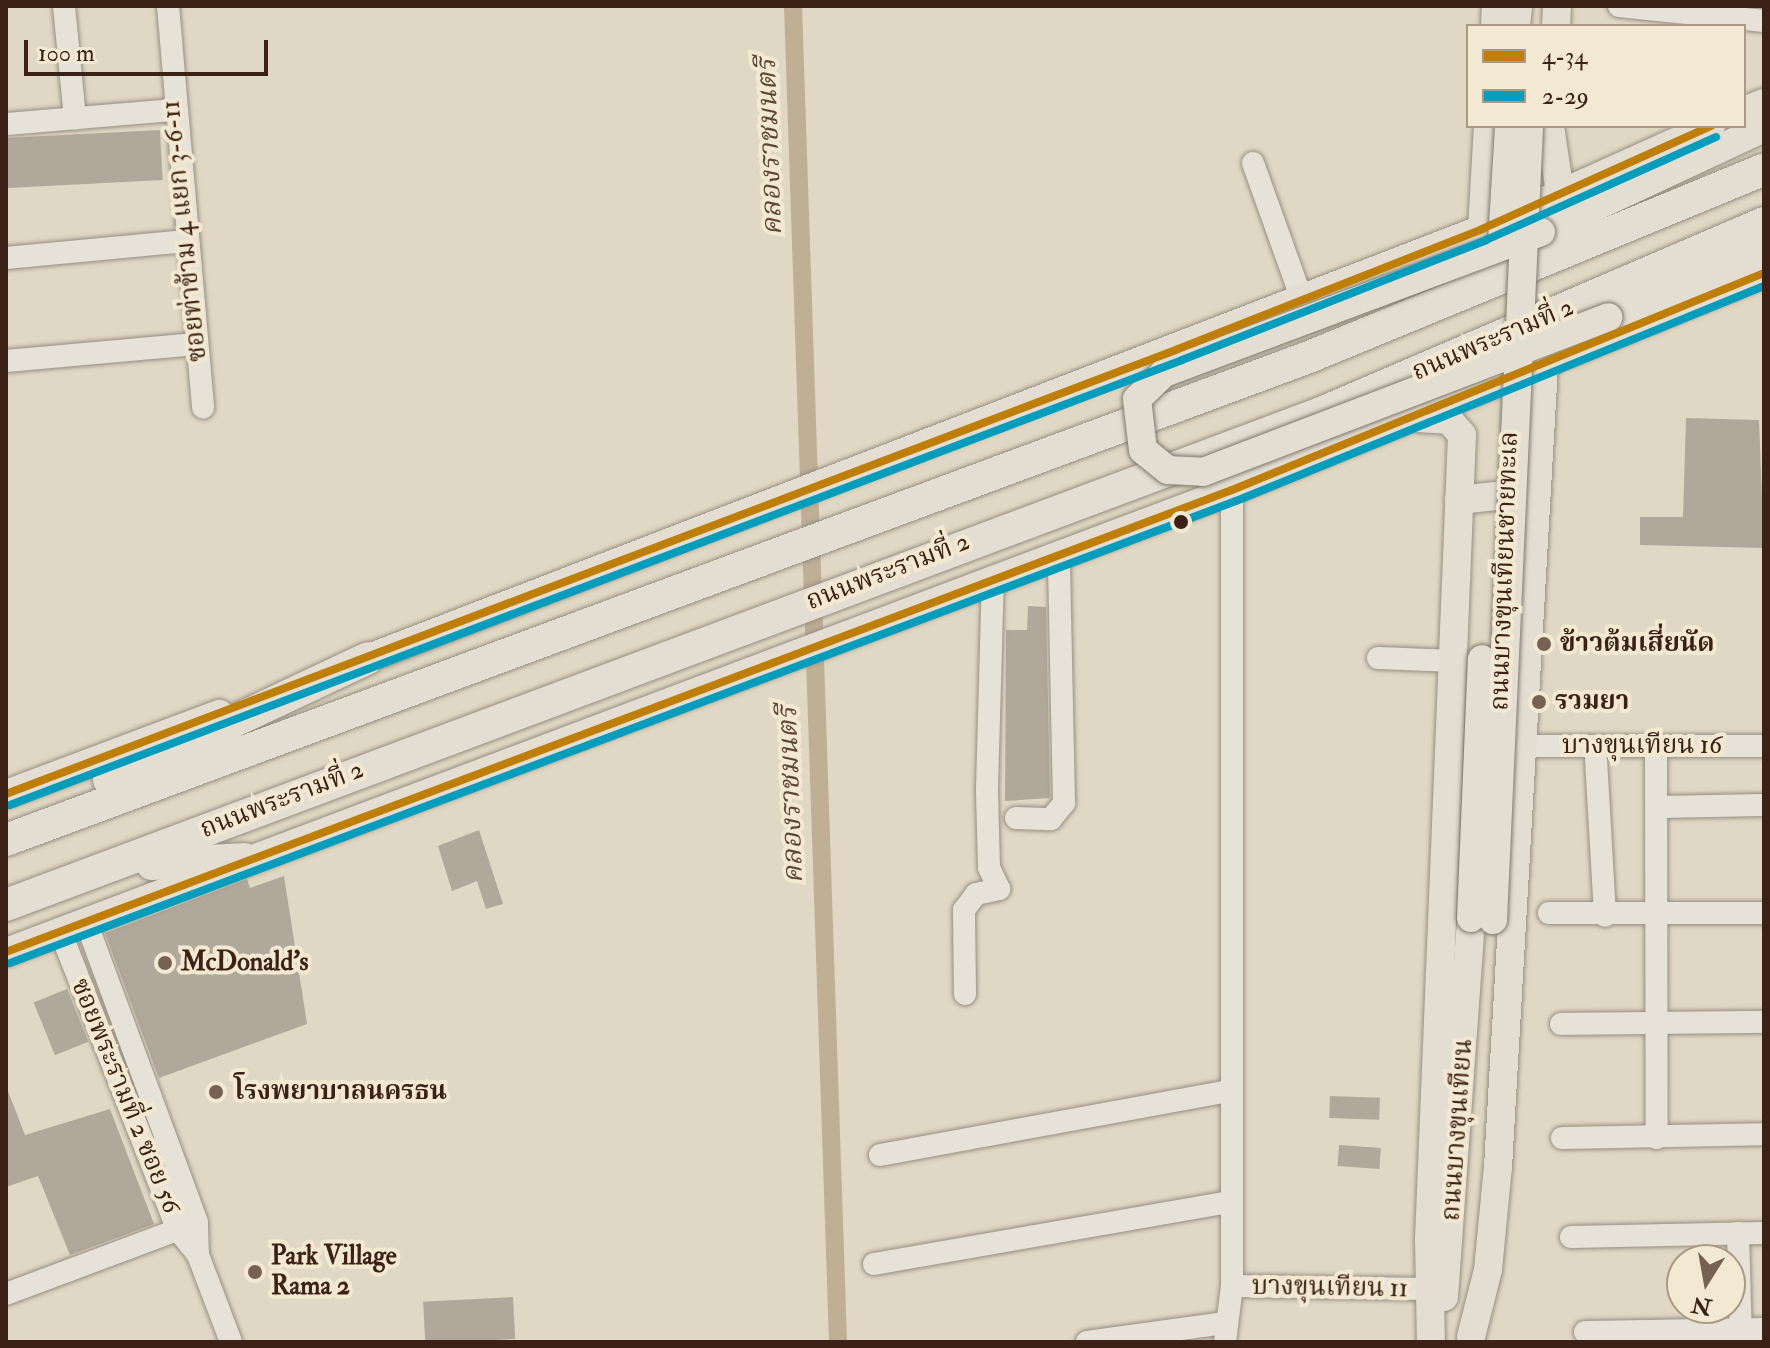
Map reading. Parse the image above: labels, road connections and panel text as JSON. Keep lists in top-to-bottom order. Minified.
{"streets":{"highway":["ถนนพระรามที่ 2"],"main road":["ถนนบางขุนเทียนชายทะเล","ถนนบางขุนเทียน"],"street":["ซอยท่าข้าม 4 แยก 3-6-11","บางขุนเทียน 16","ซอยพระรามที่ 2 ซอย 56","บางขุนเทียน 11"]},"crossings":[["ถนนพระรามที่ 2","ซอยพระรามที่ 2 ซอย 56"],["ถนนบางขุนเทียนชายทะเล","ถนนบางขุนเทียน"]],"water":["คลองราชมนตรี"],"places":["ข้าวต้มเสี่ยนัด","รวมยา","McDonald's","โรงพยาบาลนครธน","Park Village Rama 2"],"lines":["transit line 4-34","transit line 2-29"],"legend":["4-34","2-29"],"scale_bar":"100 m","north":"bottom"}
